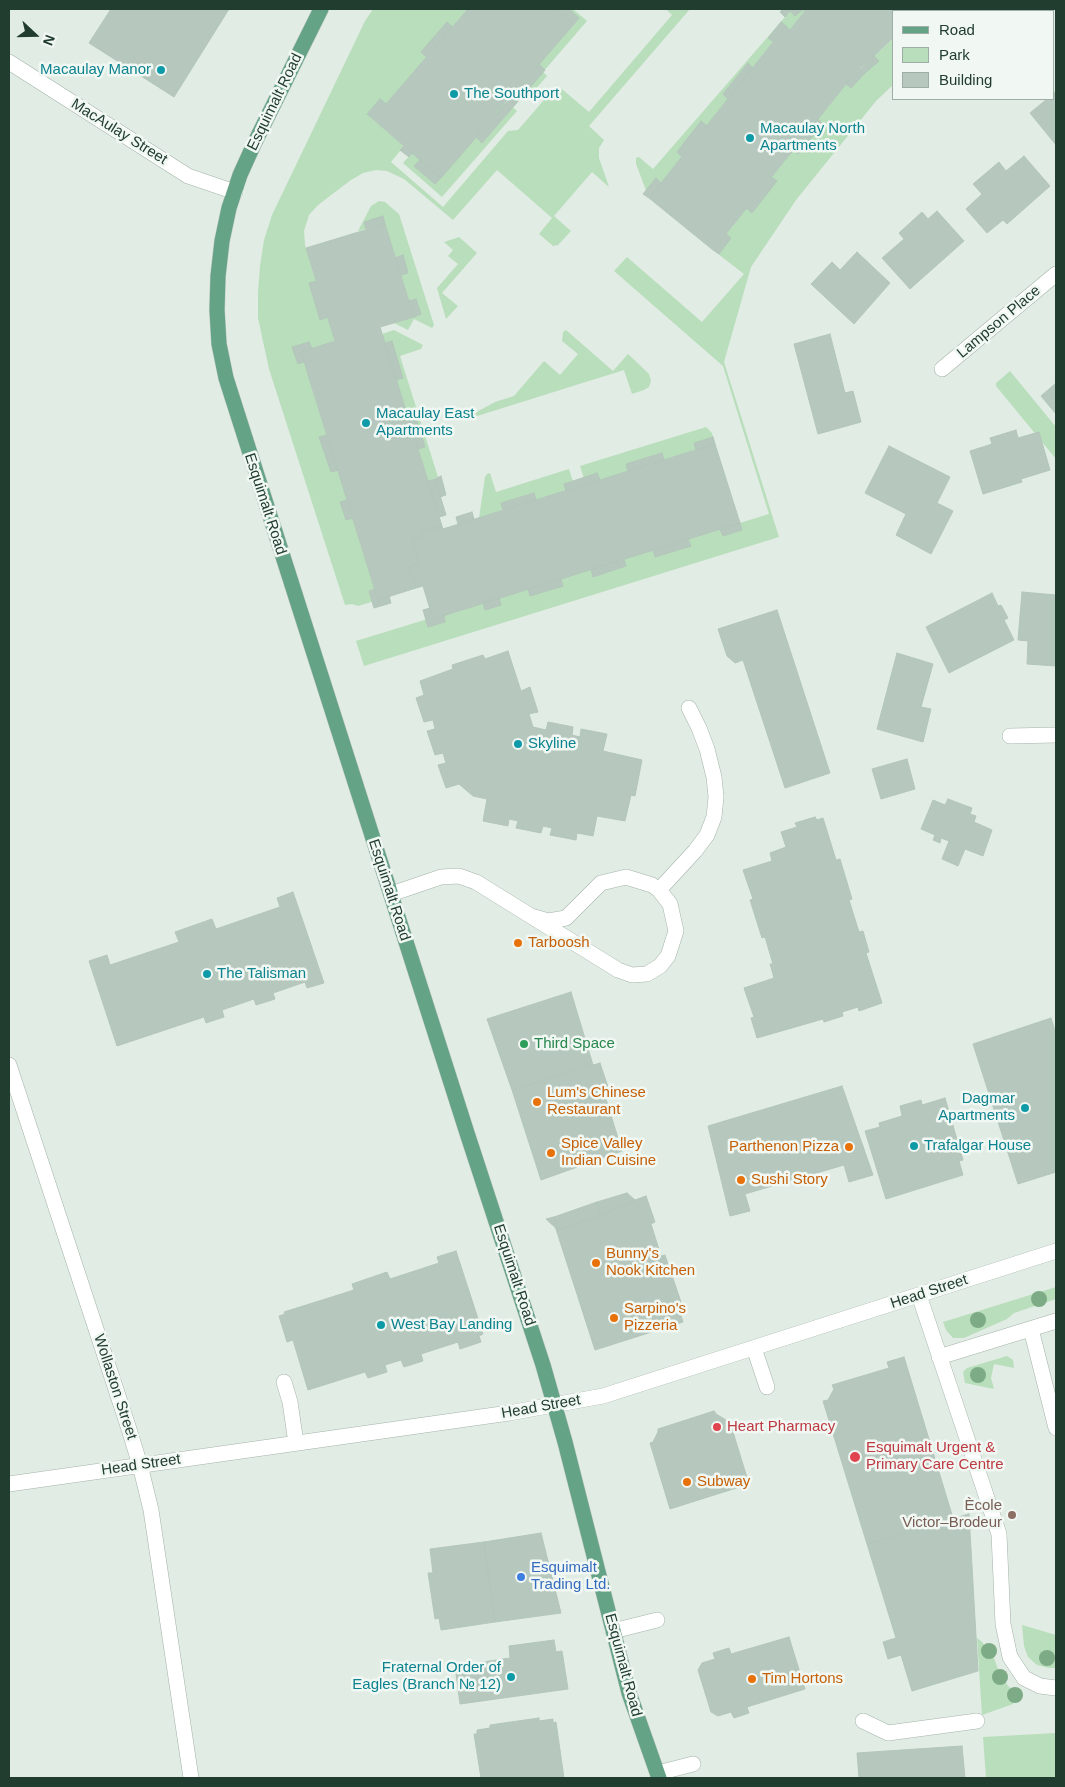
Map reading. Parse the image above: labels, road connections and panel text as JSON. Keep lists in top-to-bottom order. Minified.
{"streets":{"main road":["Esquimalt Road"],"street":["MacAulay Street","Lampson Place","Head Street","Wollaston Street"]},"crossings":[["Esquimalt Road","MacAulay Street"],["Esquimalt Road","Head Street"],["Head Street","Wollaston Street"]],"places":["Macaulay Manor","The Southport","Macaulay North Apartments","Macaulay East Apartments","Skyline","Tarboosh","The Talisman","Third Space","Lum's Chinese Restaurant","Dagmar Apartments","Trafalgar House","Parthenon Pizza","Spice Valley Indian Cuisine","Sushi Story","Bunny's Nook Kitchen","Sarpino's Pizzeria","West Bay Landing","Heart Pharmacy","Esquimalt Urgent & Primary Care Centre","Subway","Ècole Victor–Brodeur","Esquimalt Trading Ltd.","Fraternal Order of Eagles (Branch № 12)","Tim Hortons"],"legend":["Road","Park","Building"],"north":"right"}
